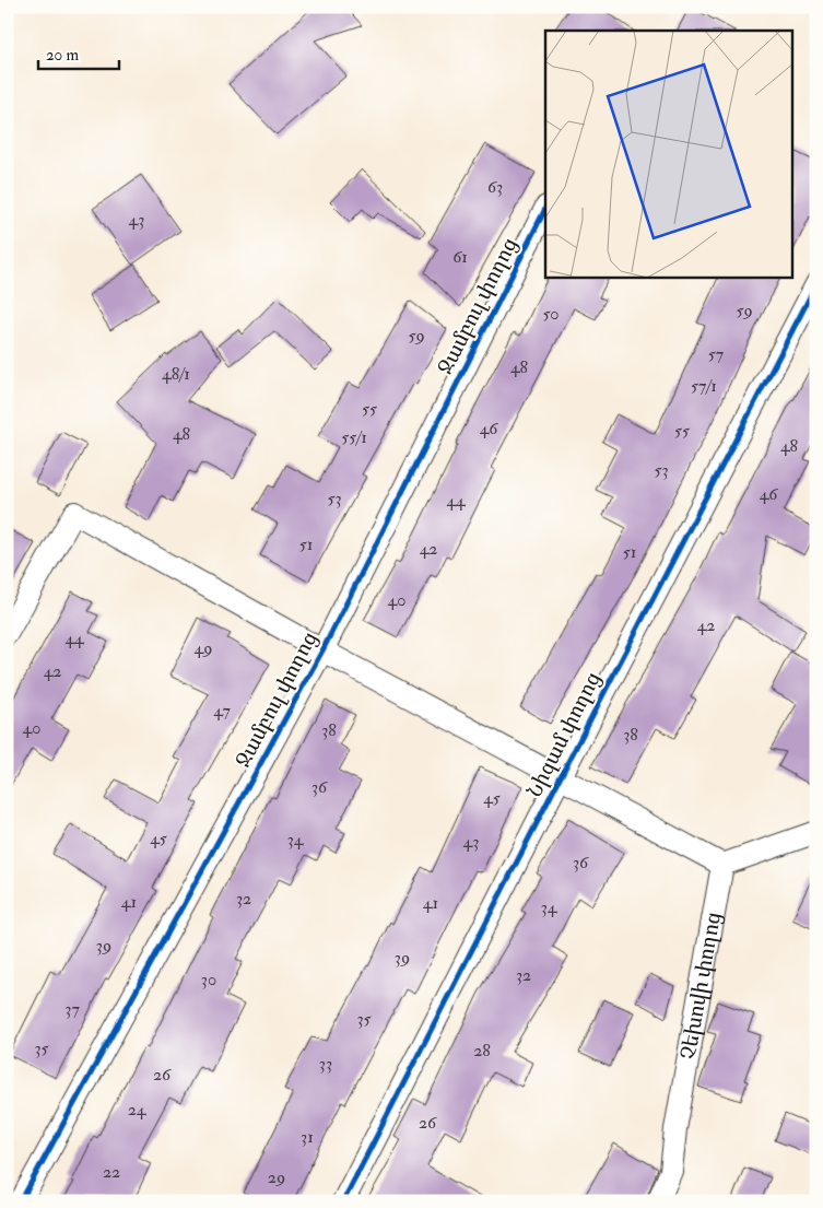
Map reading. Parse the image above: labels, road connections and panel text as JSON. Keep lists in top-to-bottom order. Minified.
{"streets":{"street":["Ջամբուլ փողոց","Նիզամ փողոց","Չեխովի փողոց"]},"house_numbers":["63","43","61","59","50","59","57","48","48/1","57/1","55","46","55","48","55/1","48","53","46","53","44","51","42","51","40","42","44","49","42","47","40","38","38","36","45","45","34","43","36","32","41","41","34","39","39","32","30","37","35","35","28","33","26","24","26","31","22","29"],"scale_bar":"20 m"}
